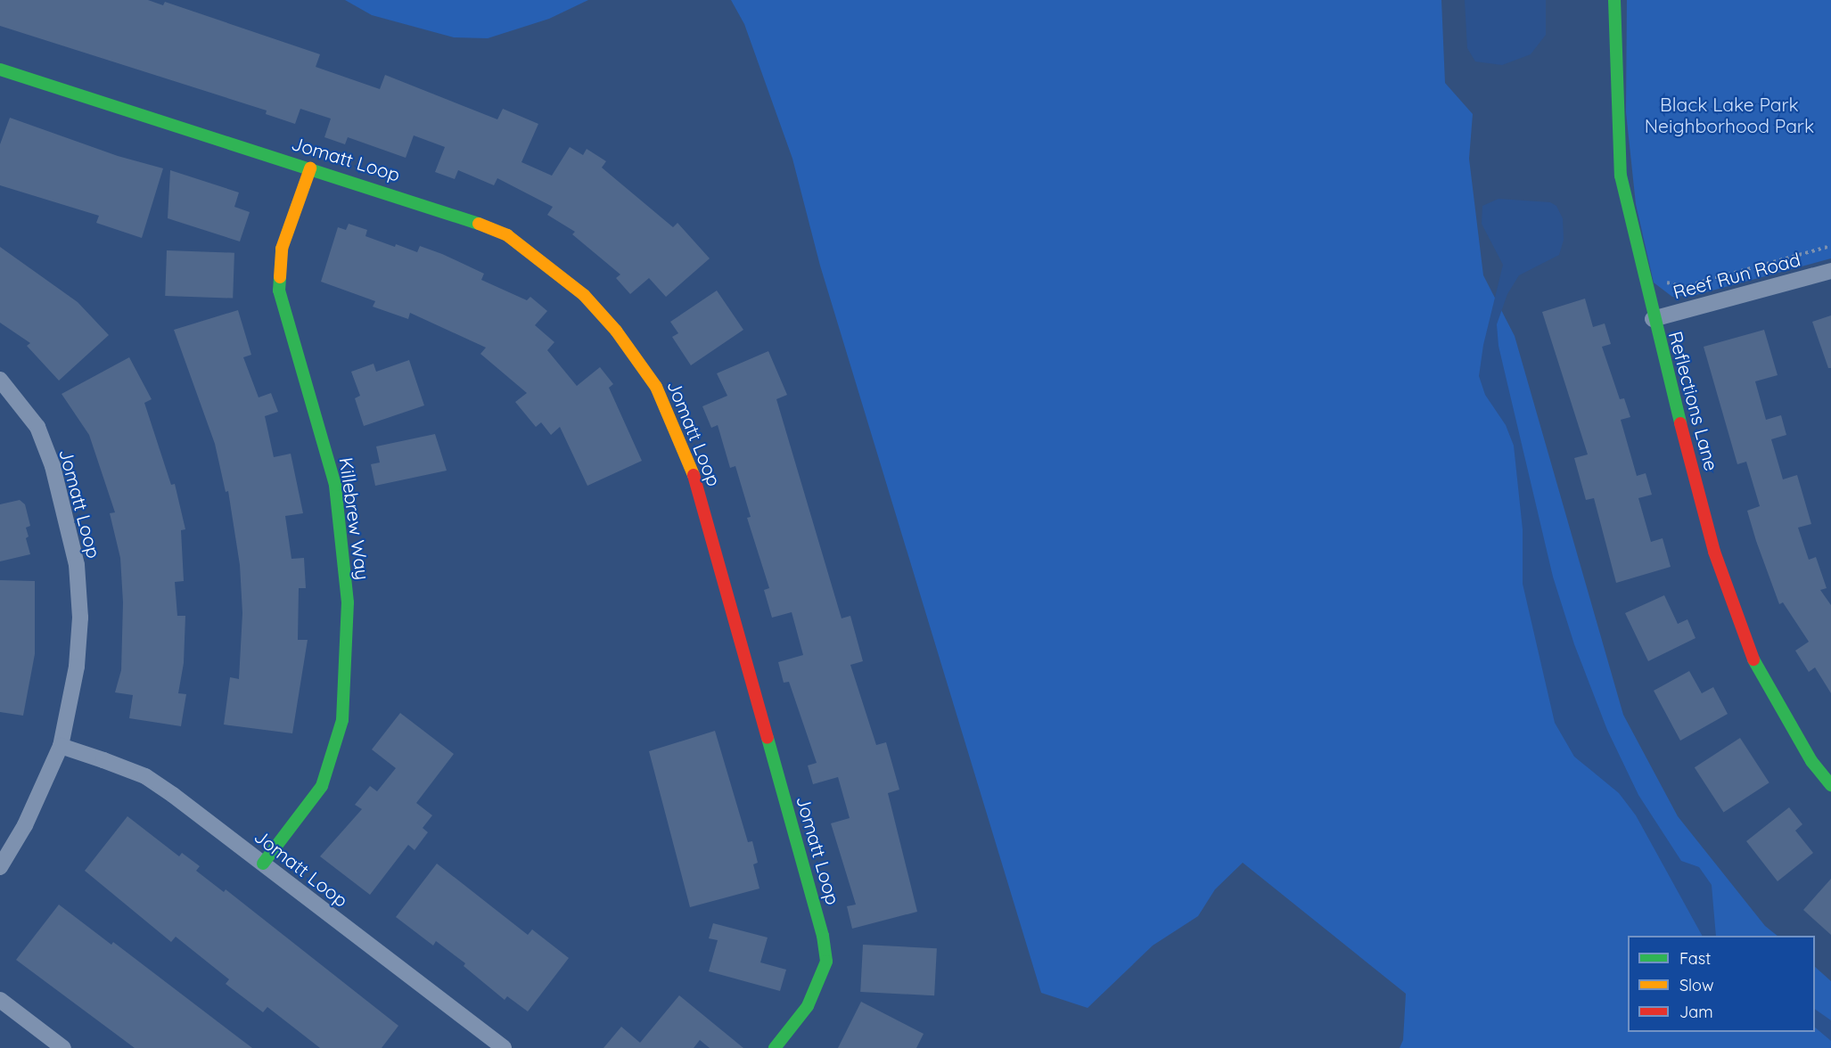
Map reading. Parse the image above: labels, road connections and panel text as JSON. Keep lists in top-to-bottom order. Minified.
{"streets":{"street":["Jomatt Loop","Reef Run Road","Reflections Lane","Killebrew Way"]},"crossings":[["Jomatt Loop","Killebrew Way"],["Reef Run Road","Reflections Lane"]],"parks":["Black Lake Park Neighborhood Park"],"legend":["Fast","Slow","Jam"]}
